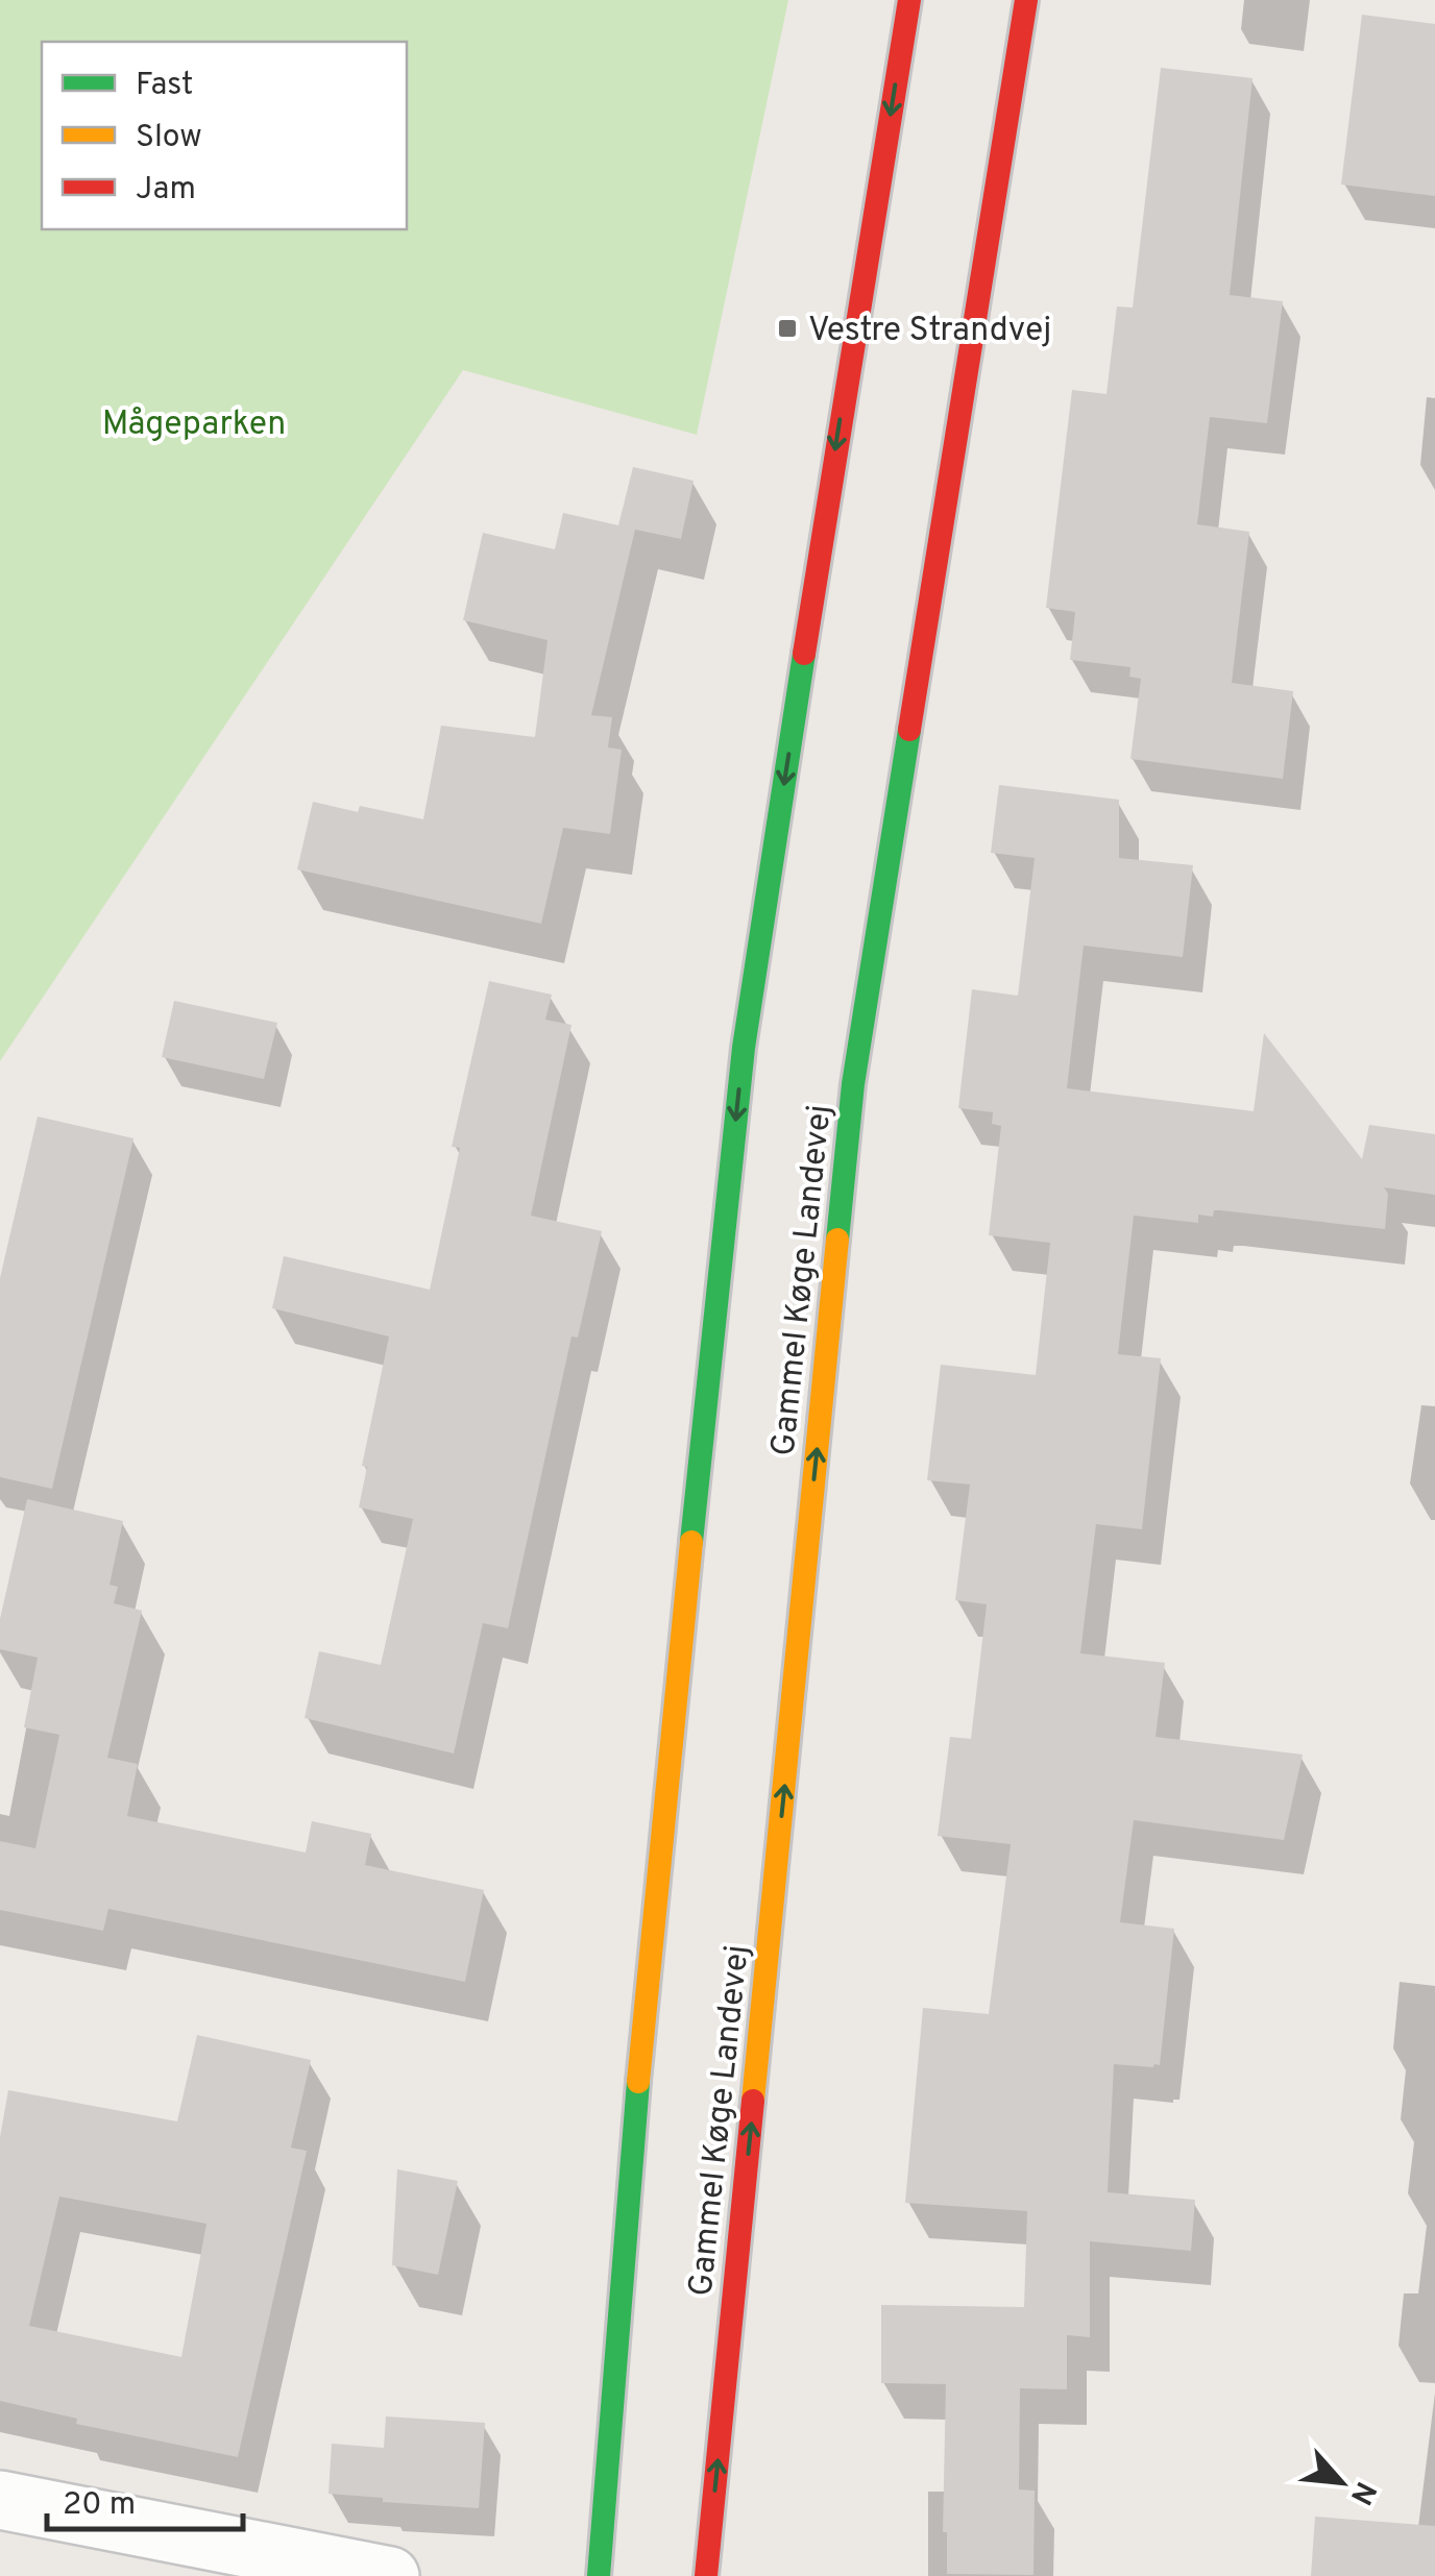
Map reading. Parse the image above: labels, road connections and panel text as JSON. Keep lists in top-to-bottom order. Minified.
{"streets":{"main road":["Gammel Køge Landevej"]},"parks":["Mågeparken"],"places":{"transit":["Vestre Strandvej"]},"legend":["Fast","Slow","Jam"],"scale_bar":"20 m","north":"bottom right"}
